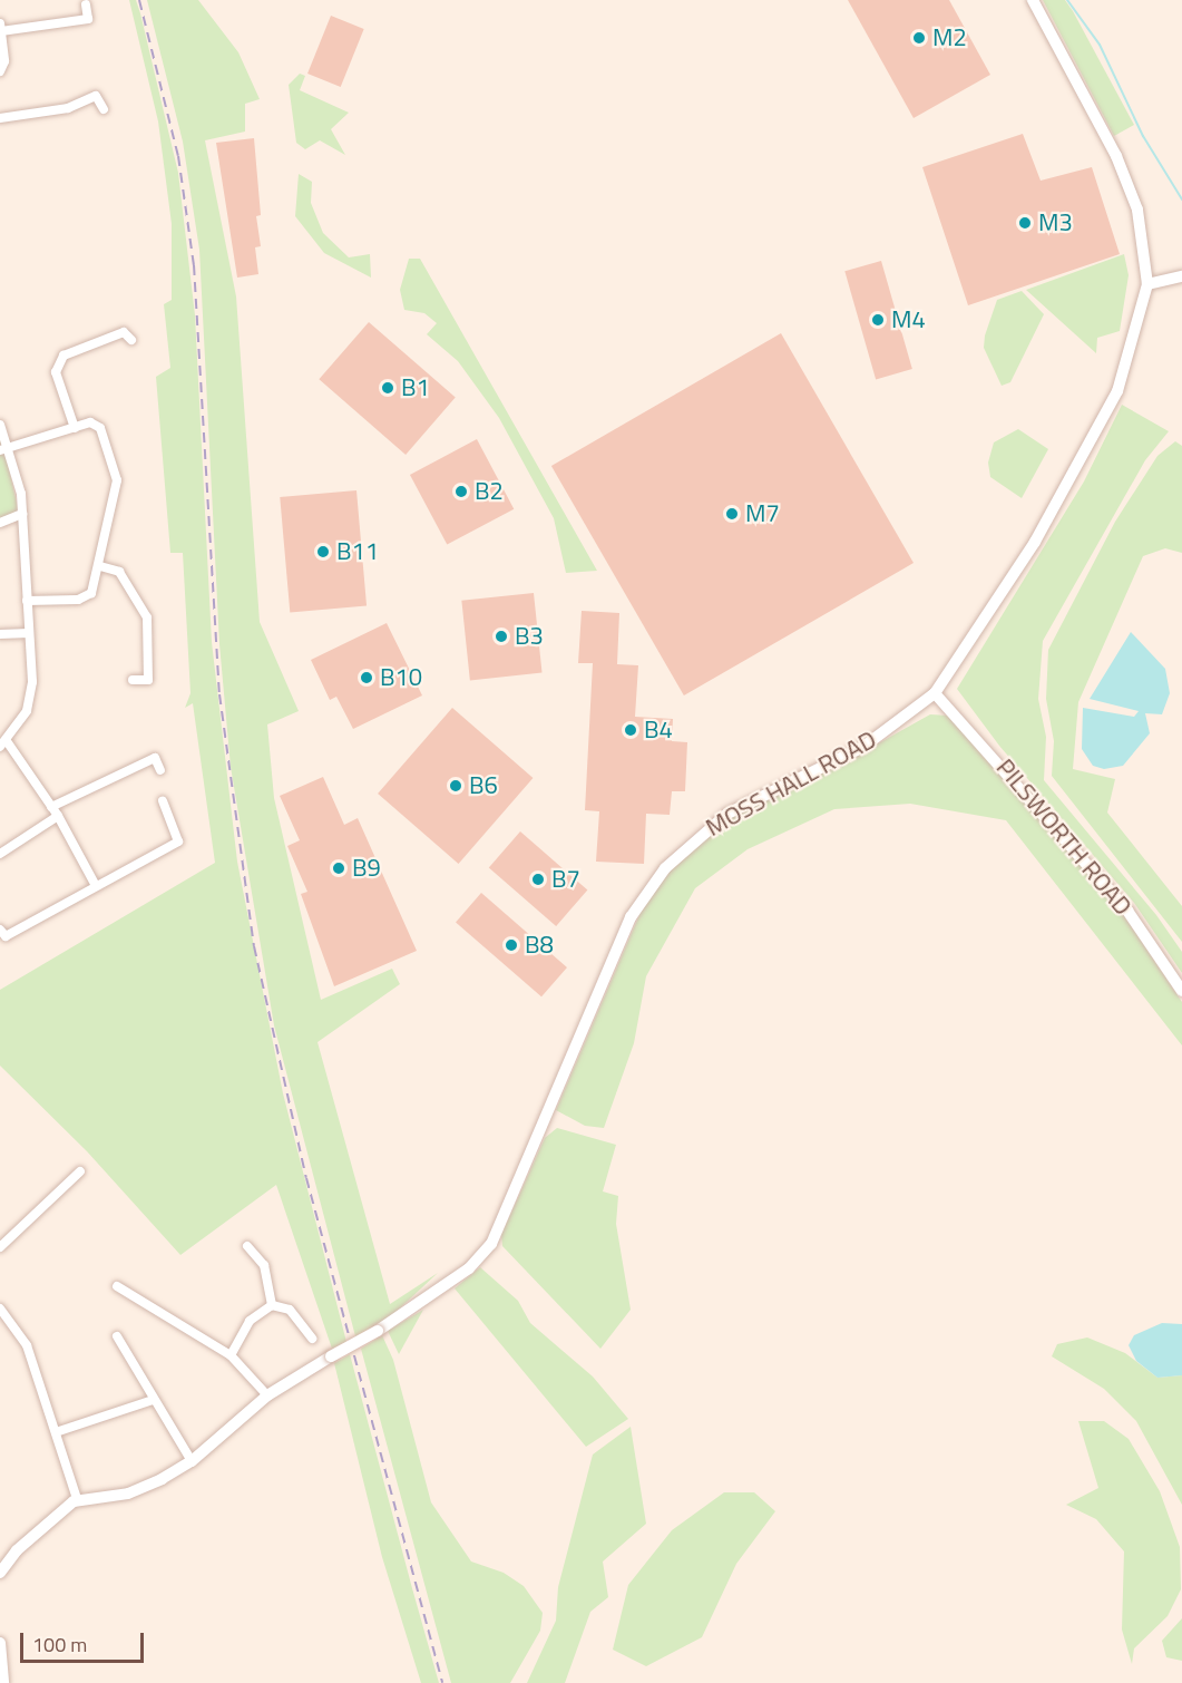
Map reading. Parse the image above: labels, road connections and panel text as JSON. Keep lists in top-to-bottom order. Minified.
{"streets":{"street":["MOSS HALL ROAD","PILSWORTH ROAD"]},"crossings":[["MOSS HALL ROAD","PILSWORTH ROAD"]],"places":["M2","M3","M4","B1","B2","M7","B11","B3","B10","B4","B6","B9","B7","B8"],"scale_bar":"100 m"}
